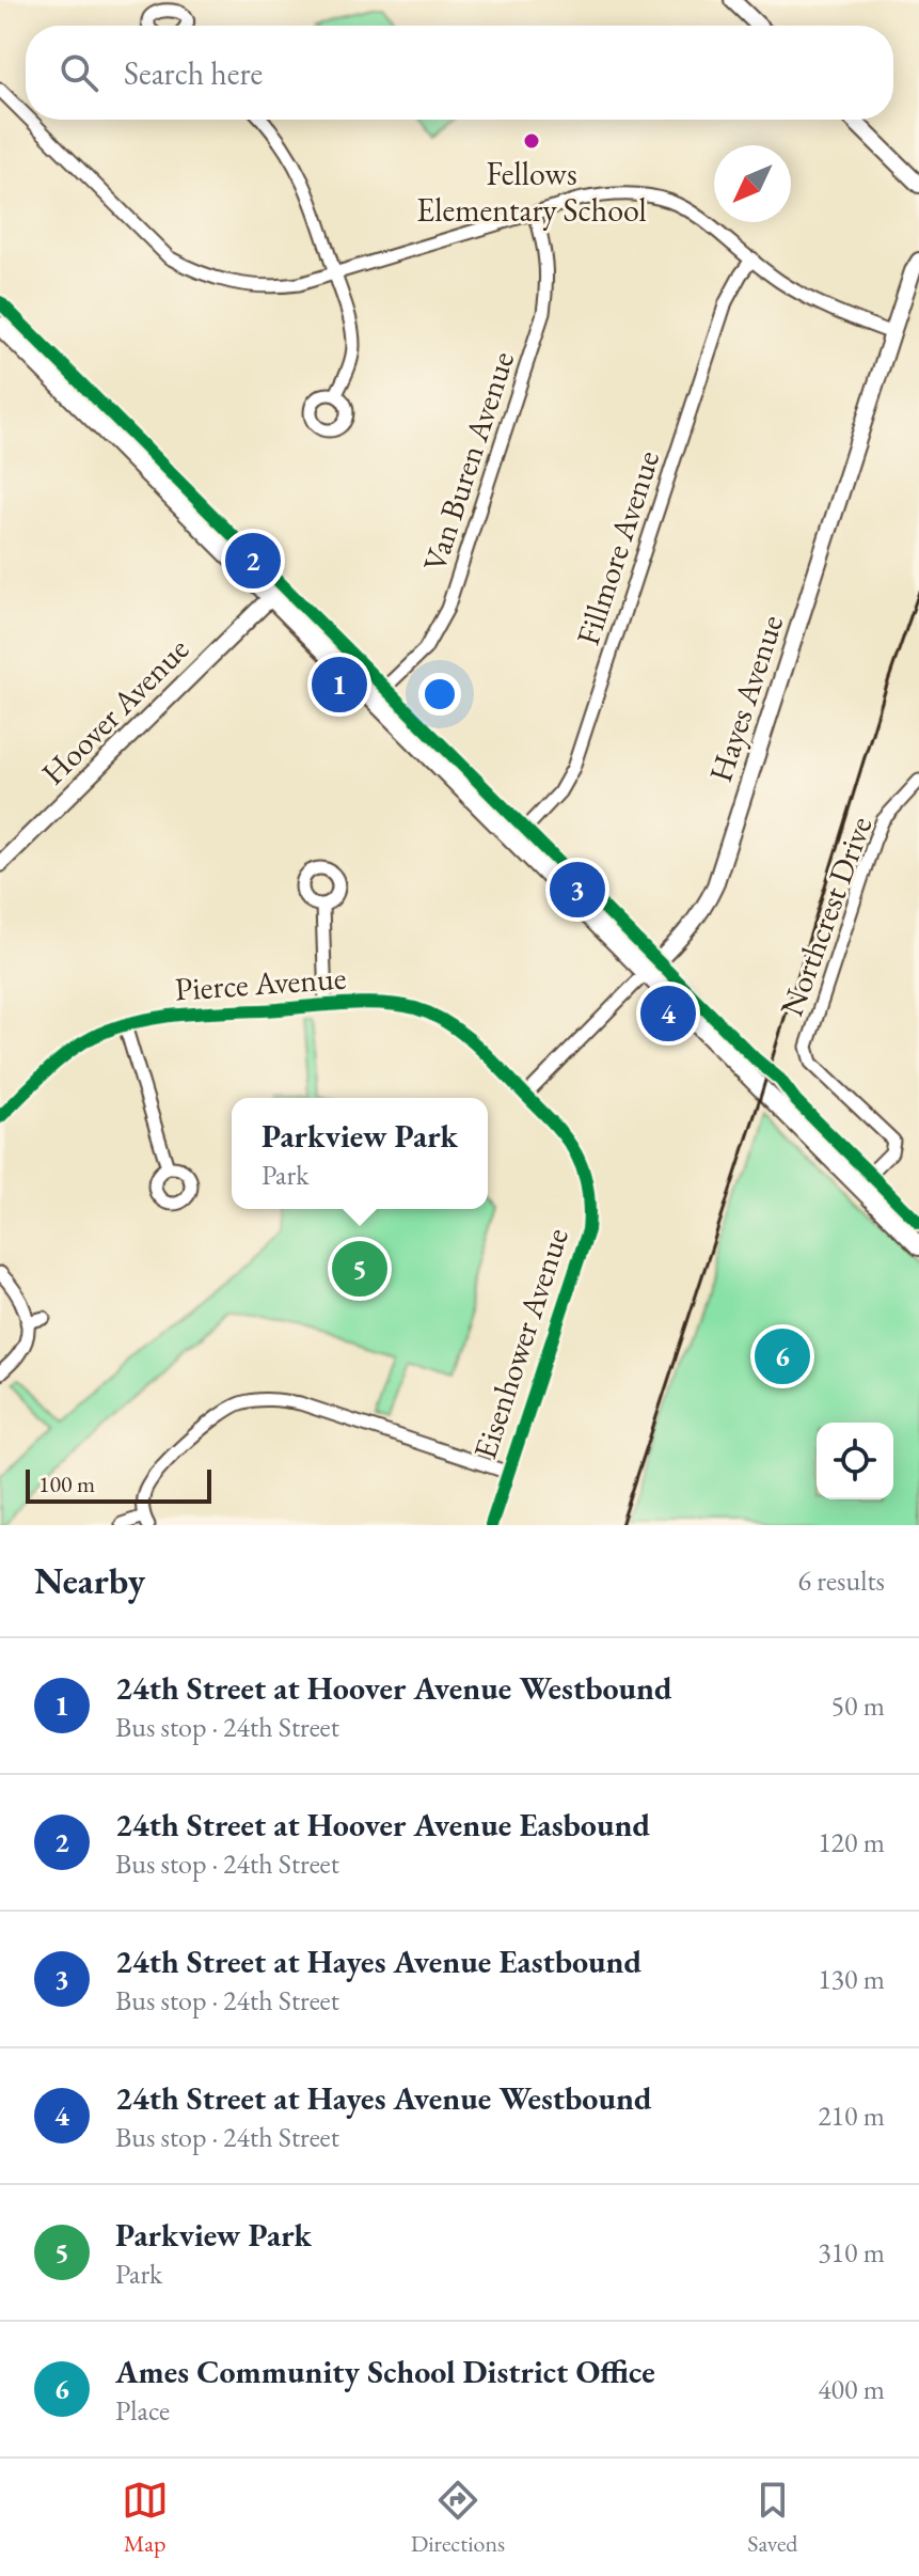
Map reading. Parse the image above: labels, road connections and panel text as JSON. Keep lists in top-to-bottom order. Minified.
{"streets":{"street":["Van Buren Avenue","Fillmore Avenue","Hayes Avenue","Hoover Avenue","Northcrest Drive","Pierce Avenue","Eisenhower Avenue"]},"crossings":[["Hayes Avenue","Pierce Avenue"],["Hayes Avenue","Eisenhower Avenue"],["Pierce Avenue","Eisenhower Avenue"]],"places":["Fellows Elementary School"],"scale_bar":"100 m","north":"bottom left","page":{"search":"Search here","pins":["2","1","3","4","5","6"],"popup":["Parkview Park","Park"],"scale":"100 m","heading":["Nearby","6 results"],"list":[{"mark":"1","name":"24th Street at Hoover Avenue Westbound","note":"Bus stop · 24th Street","value":"50 m"},{"mark":"2","name":"24th Street at Hoover Avenue Easbound","note":"Bus stop · 24th Street","value":"120 m"},{"mark":"3","name":"24th Street at Hayes Avenue Eastbound","note":"Bus stop · 24th Street","value":"130 m"},{"mark":"4","name":"24th Street at Hayes Avenue Westbound","note":"Bus stop · 24th Street","value":"210 m"},{"mark":"5","name":"Parkview Park","note":"Park","value":"310 m"},{"mark":"6","name":"Ames Community School District Office","note":"Place","value":"400 m"}],"nav":["Map","Directions","Saved"]}}
